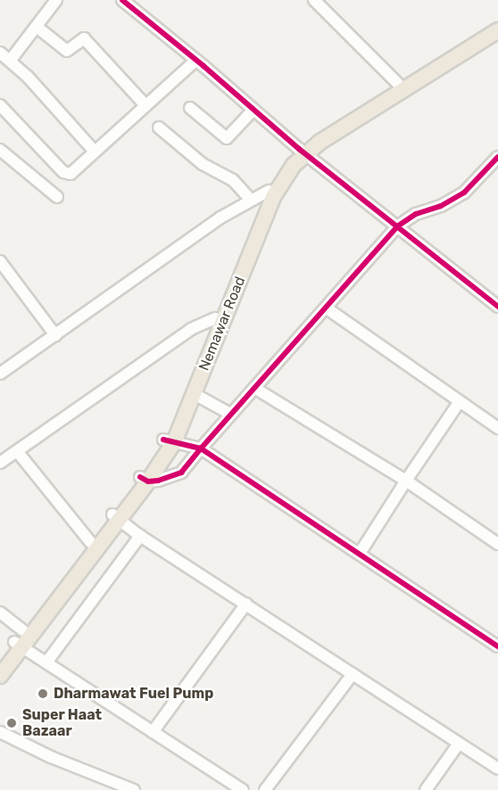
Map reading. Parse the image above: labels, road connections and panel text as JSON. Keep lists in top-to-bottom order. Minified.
{"streets":{"highway":["Nemawar Road"]},"places":["Dharmawat Fuel Pump","Super Haat Bazaar"]}
